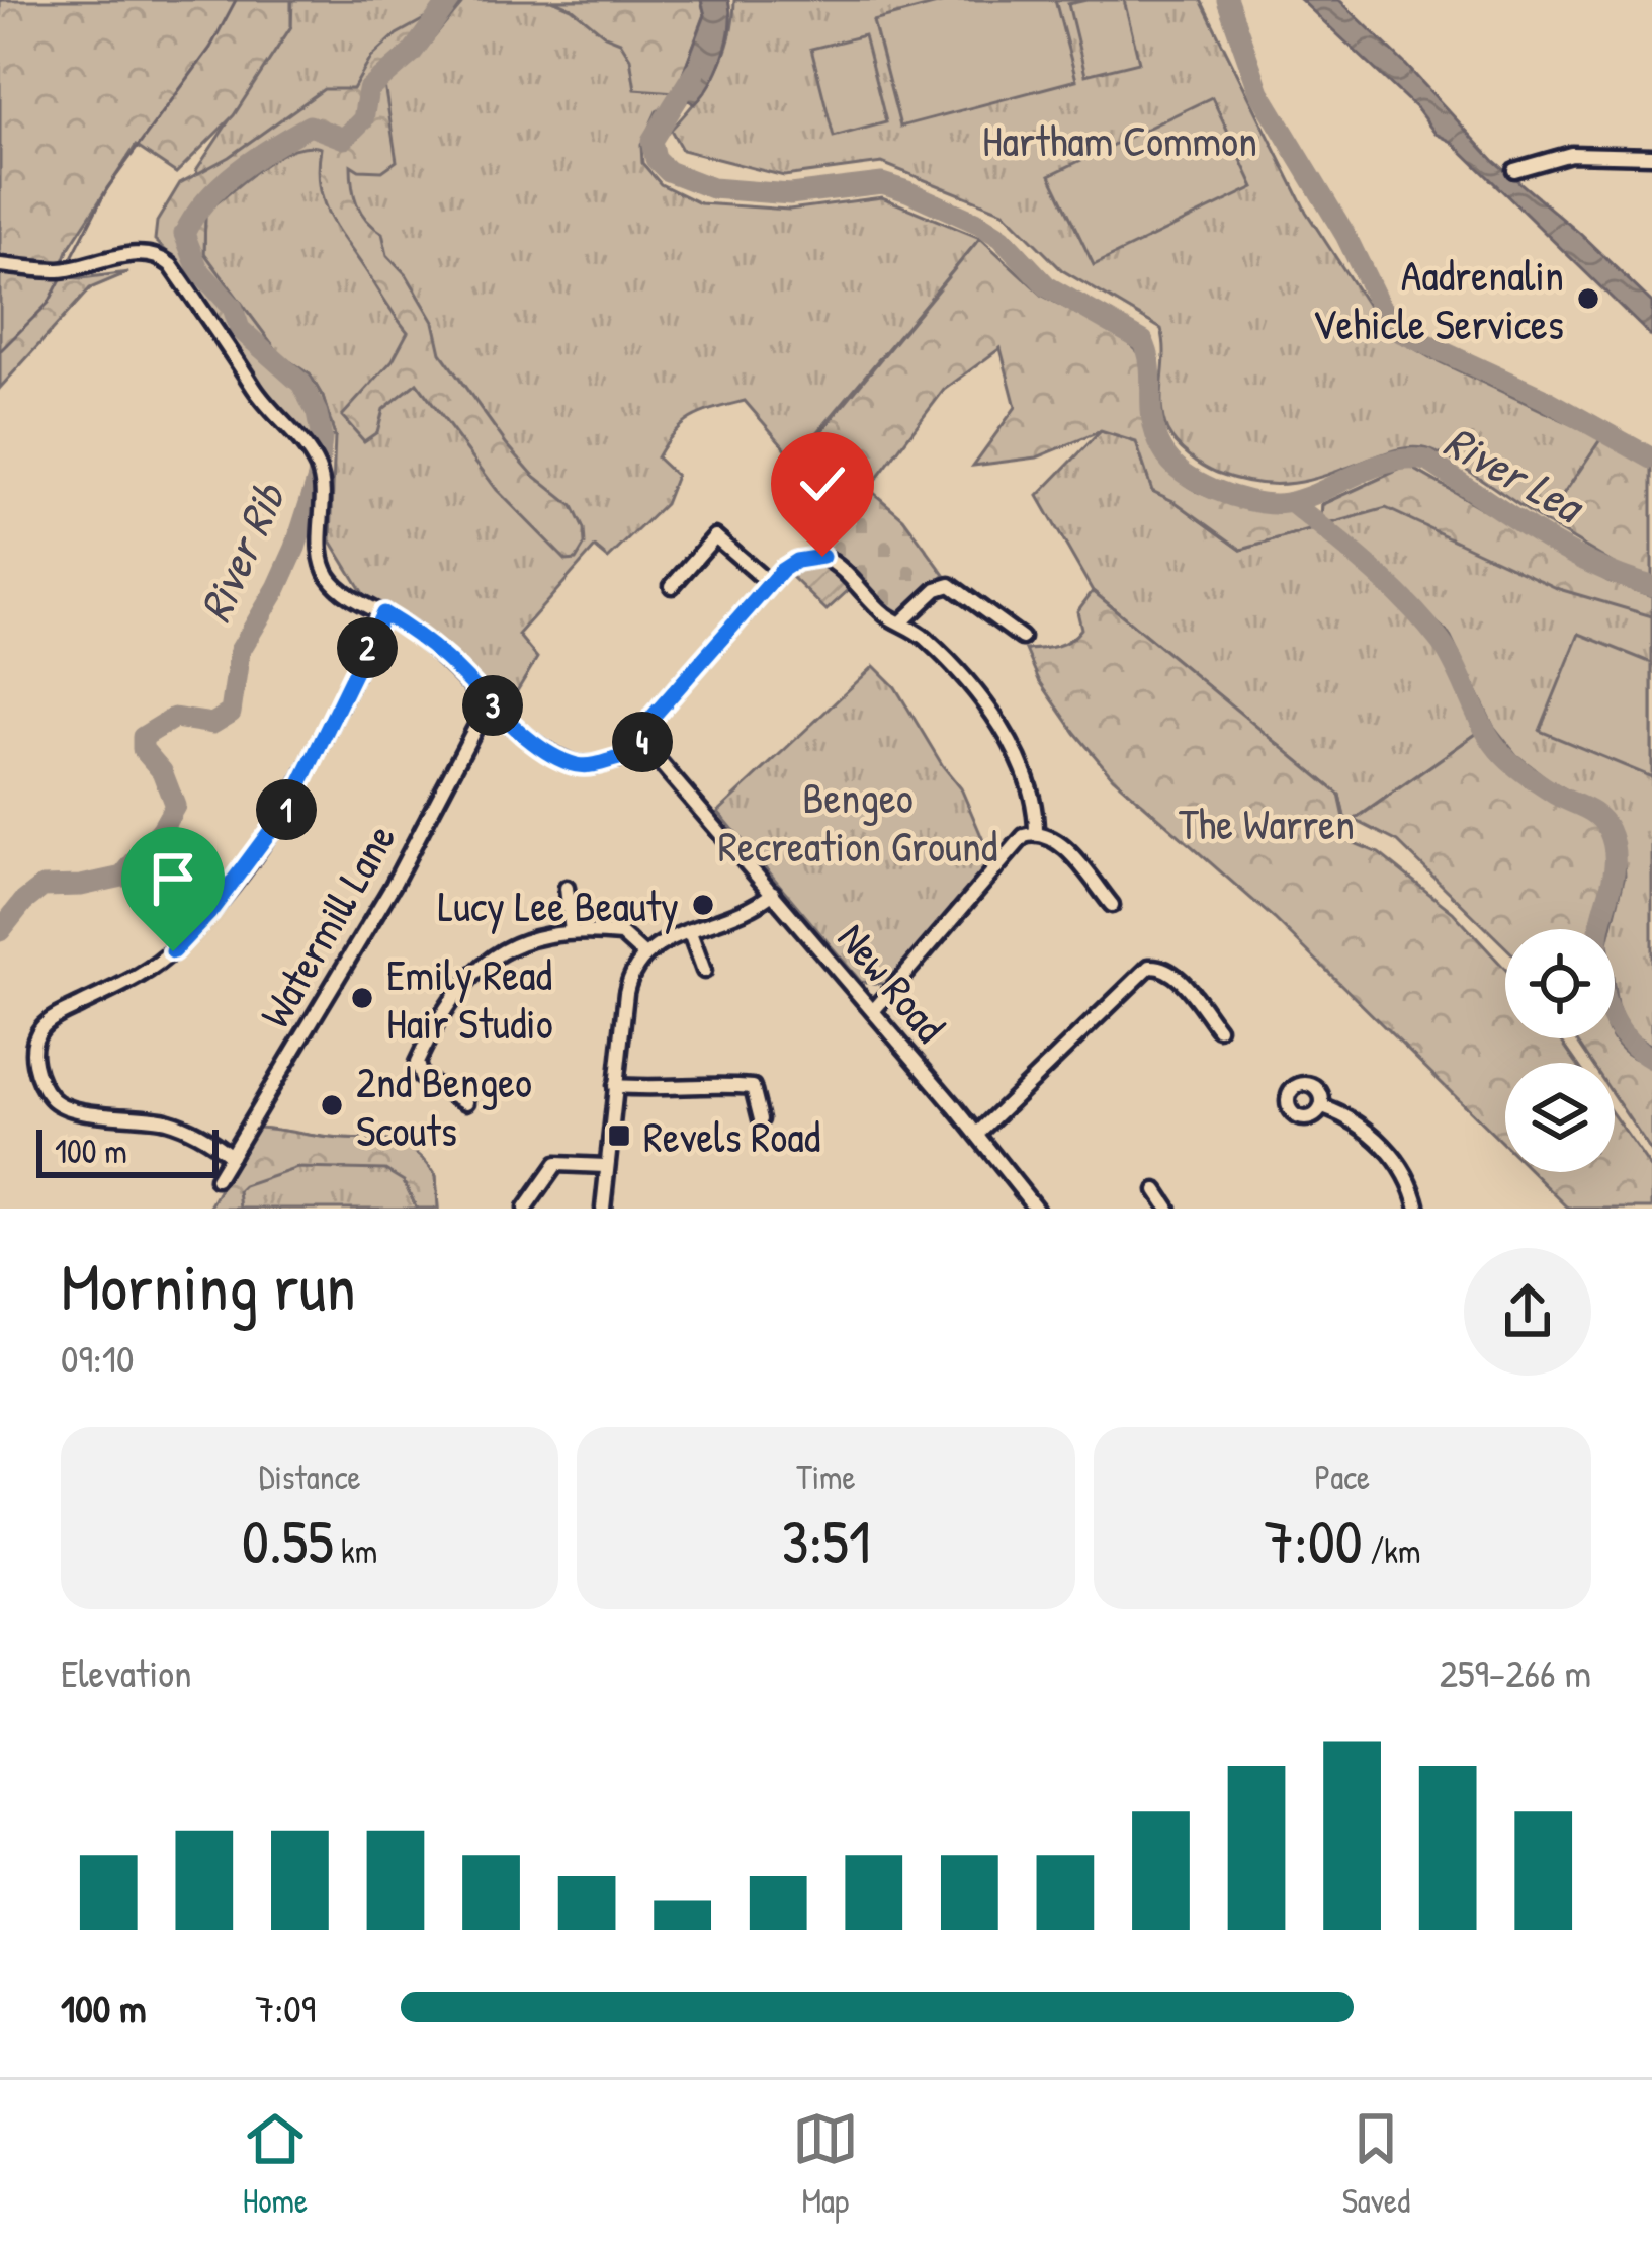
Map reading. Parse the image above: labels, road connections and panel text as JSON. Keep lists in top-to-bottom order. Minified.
{"streets":{"street":["Watermill Lane","New Road"]},"water":["River Lea","River Rib"],"parks":["Hartham Common","Bengeo Recreation Ground","The Warren"],"places":{"other":["Aadrenalin Vehicle Services","Lucy Lee Beauty","Emily Read Hair Studio","2nd Bengeo Scouts"],"transit":["Revels Road"]},"scale_bar":"100 m","page":{"pins":["2","3","4","1"],"scale":"100 m","heading":["Morning run","09:10"],"stats":[["Distance","0.55 km"],["Time","3:51"],["Pace","7:00 /km"]],"chart":["Elevation","259–266 m"],"list":[{"name":"100 m","note":"7:09"}],"tabs":["Home","Map","Saved"]}}
